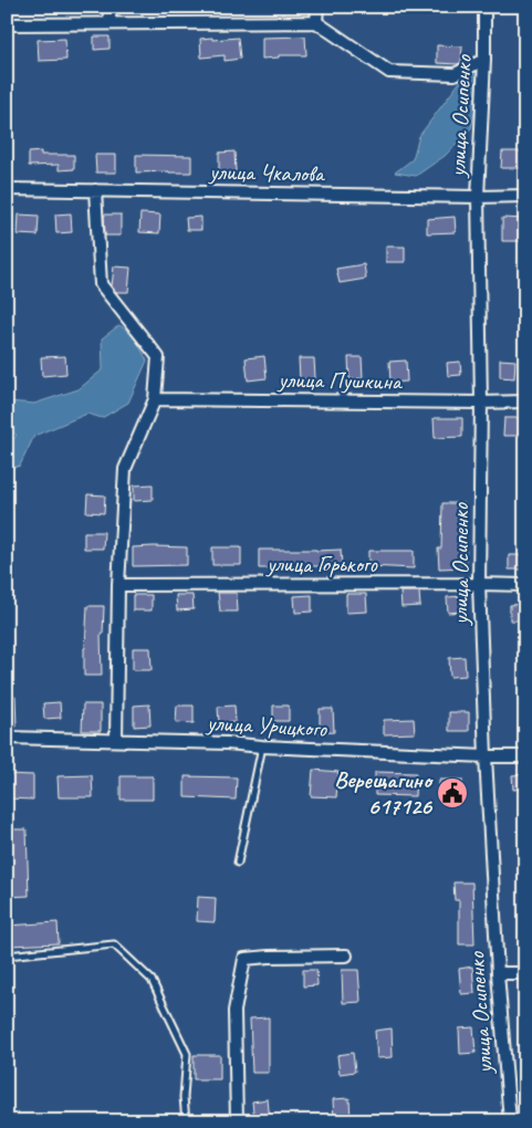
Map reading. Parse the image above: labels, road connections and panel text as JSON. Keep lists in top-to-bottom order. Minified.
{"streets":{"street":["улица Осипенко","улица Чкалова","улица Пушкина","улица Горького","улица Урицкого"]},"crossings":[["улица Осипенко","улица Чкалова"],["улица Осипенко","улица Пушкина"],["улица Осипенко","улица Горького"],["улица Осипенко","улица Урицкого"]],"places":{"public building":["Верещагино 617126"]}}
